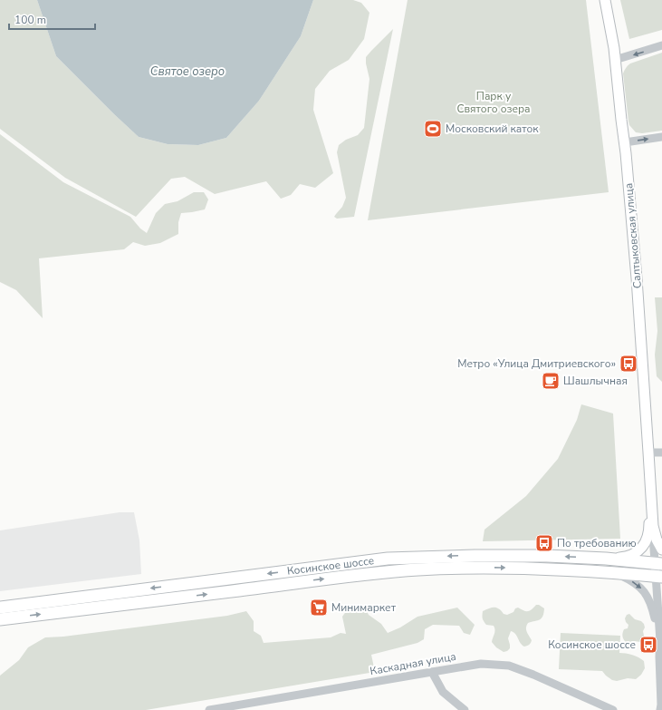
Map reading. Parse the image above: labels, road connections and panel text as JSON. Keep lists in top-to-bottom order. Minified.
{"streets":{"highway":["Косинское шоссе"],"main road":["Салтыковская улица"],"street":["Каскадная улица"]},"crossings":[["Салтыковская улица","Косинское шоссе"]],"water":["Святое озеро"],"parks":["Парк у Святого озера"],"places":{"sports":["Московский каток"],"bus stop":["Метро «Улица Дмитриевского»","По требованию","Косинское шоссе"],"cafe":["Шашлычная"],"supermarket":["Минимаркет"]},"scale_bar":"100 m"}
